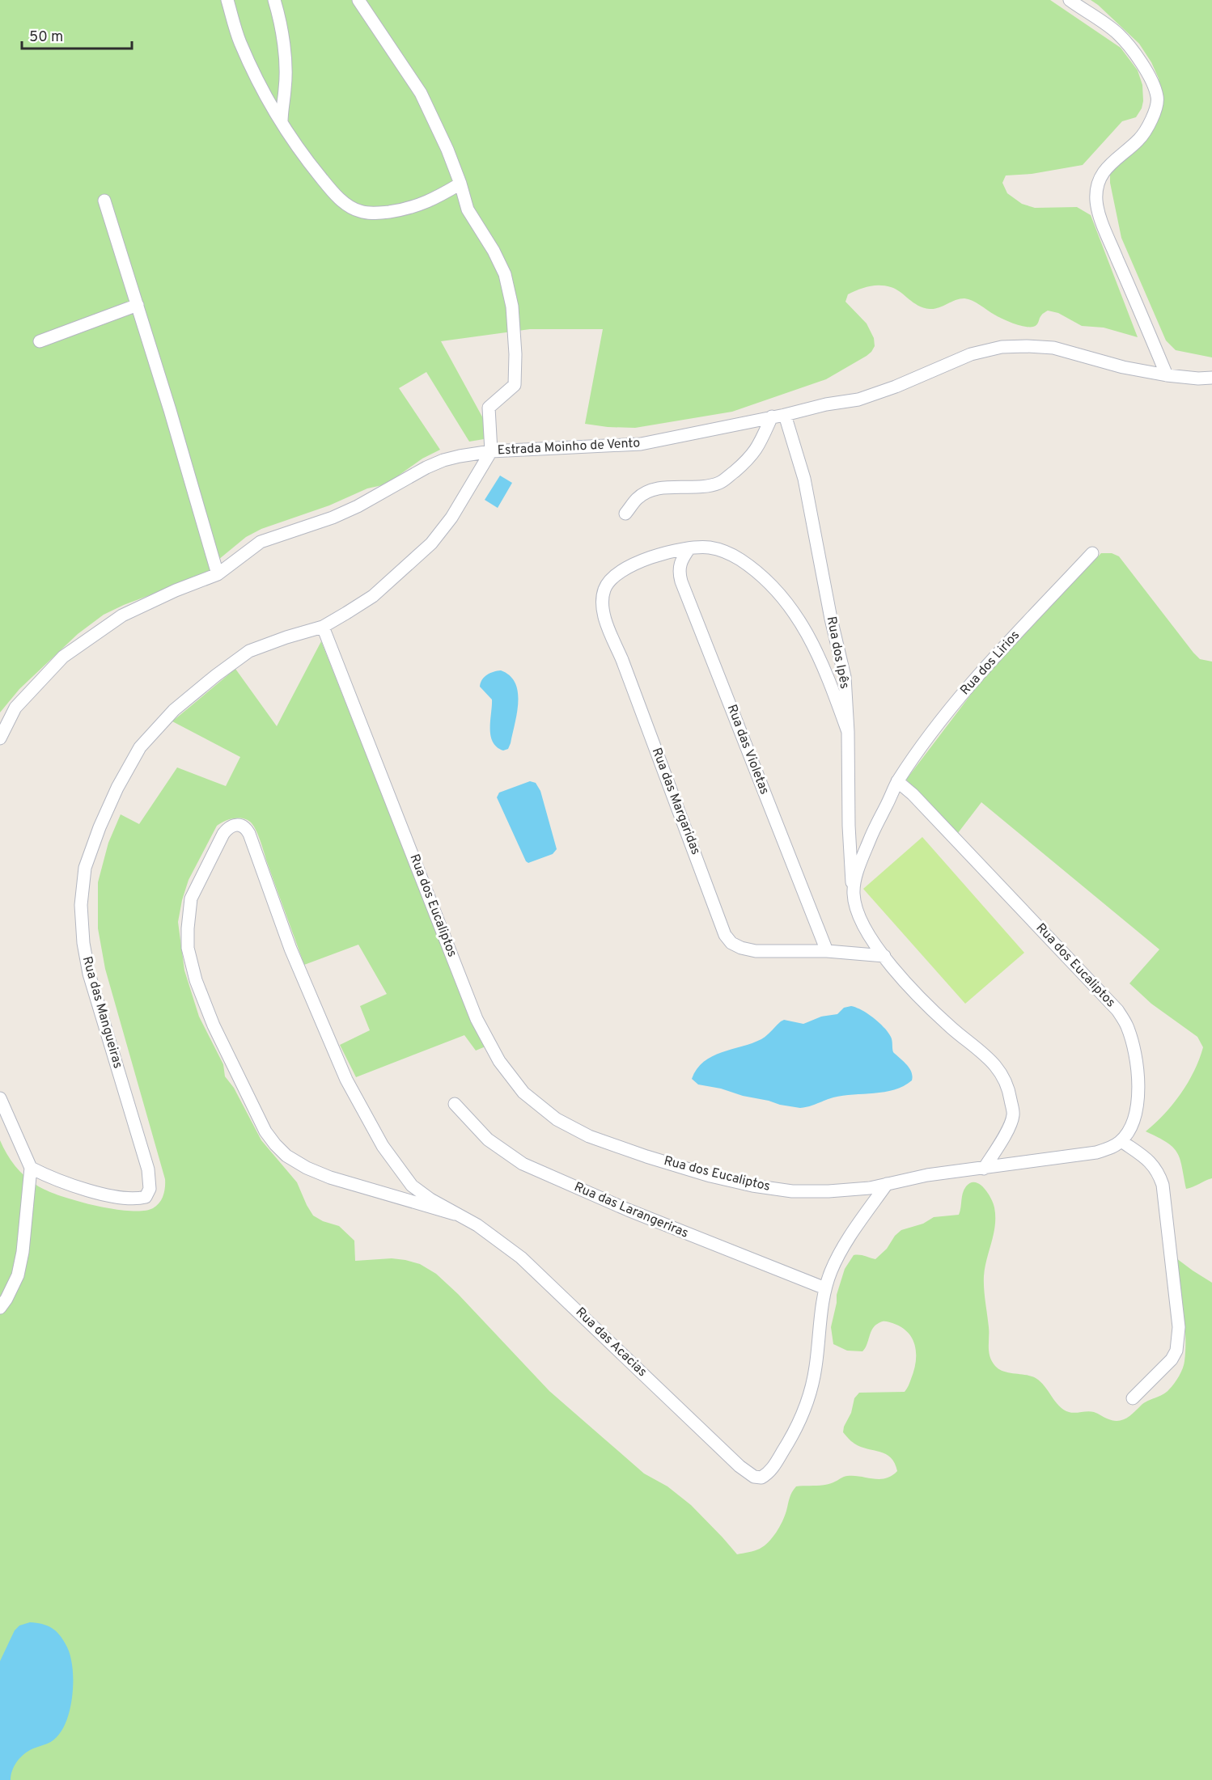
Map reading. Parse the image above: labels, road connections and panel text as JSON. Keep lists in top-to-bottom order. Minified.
{"streets":{"street":["Estrada Moinho de Vento","Rua dos Ipês","Rua dos Lirios","Rua das Violetas","Rua das Margaridas","Rua dos Eucaliptos","Rua das Mangueiras","Rua das Larangeriras","Rua das Acacias"]},"crossings":[["Estrada Moinho de Vento","Rua dos Ipês"],["Estrada Moinho de Vento","Rua das Mangueiras"],["Rua dos Ipês","Rua dos Lirios"],["Rua dos Ipês","Rua das Margaridas"],["Rua dos Ipês","Rua dos Eucaliptos"],["Rua dos Lirios","Rua dos Eucaliptos"],["Rua das Violetas","Rua das Margaridas"],["Rua dos Eucaliptos","Rua das Mangueiras"],["Rua das Larangeriras","Rua das Acacias"]],"scale_bar":"50 m"}
